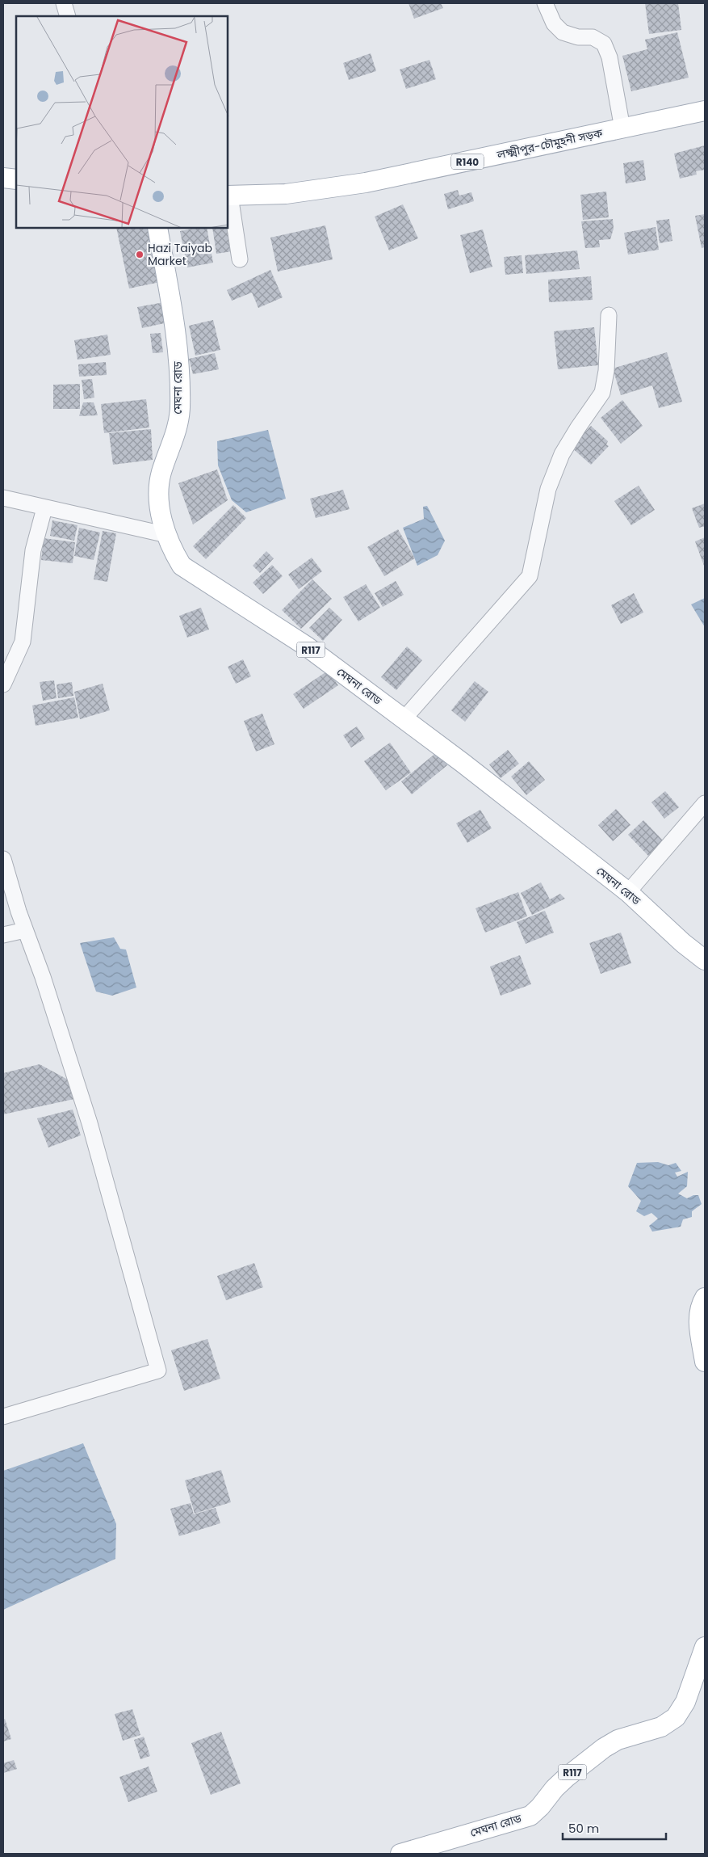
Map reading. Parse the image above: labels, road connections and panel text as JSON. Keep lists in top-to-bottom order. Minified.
{"streets":{"main road":["লক্ষ্মীপুর-চৌমুহনী সড়ক","R140","মেঘনা রোড","R117"]},"places":["Hazi Taiyab Market"],"scale_bar":"50 m"}
